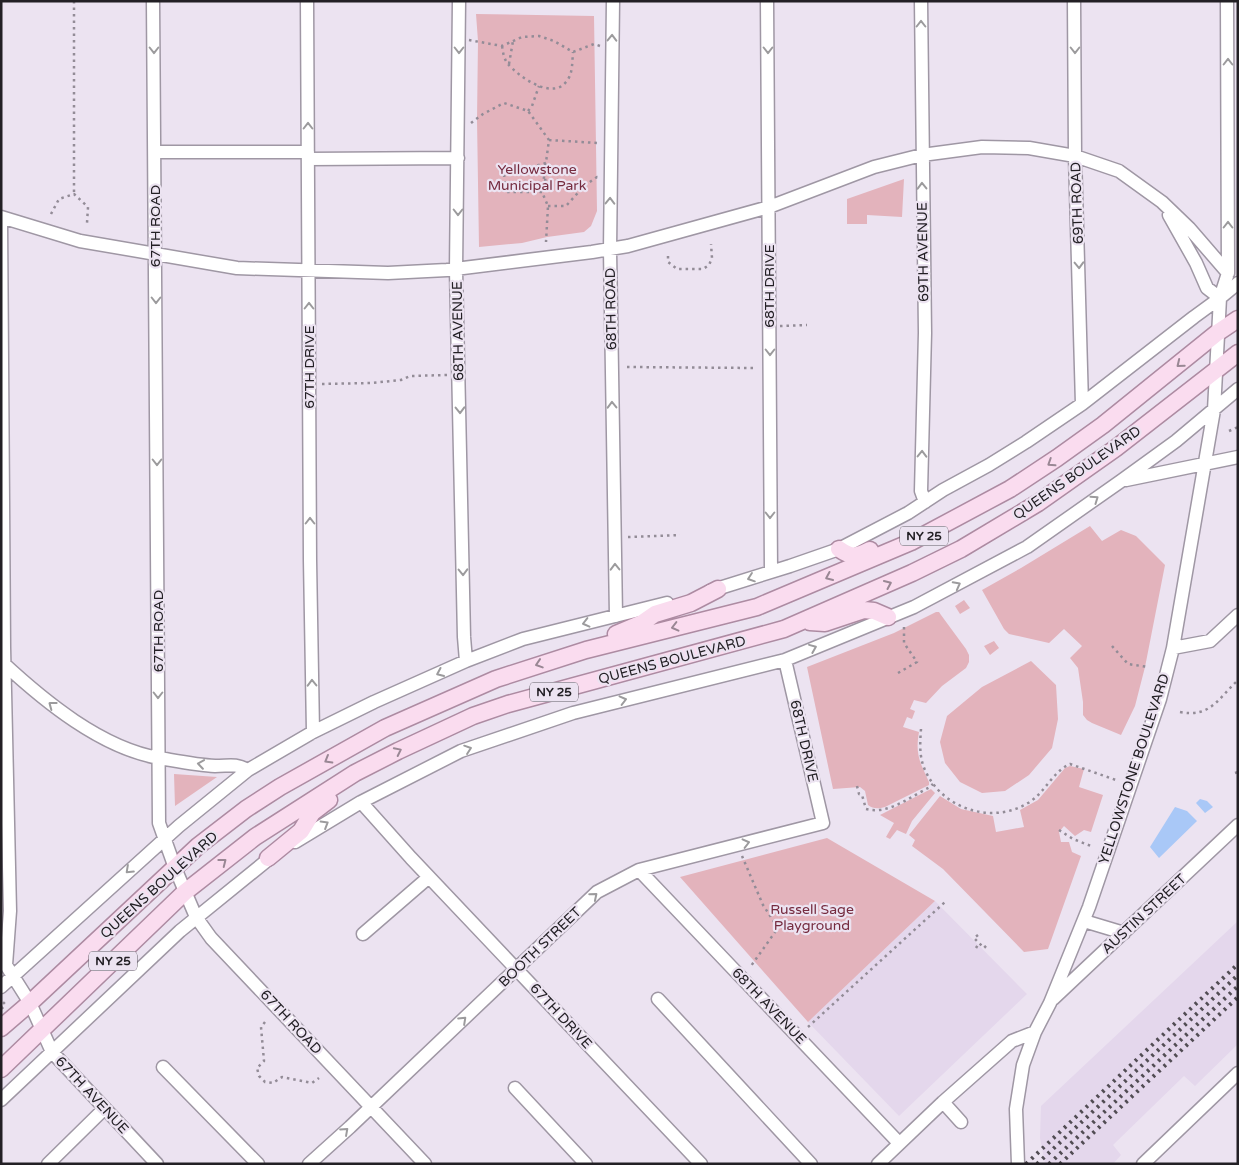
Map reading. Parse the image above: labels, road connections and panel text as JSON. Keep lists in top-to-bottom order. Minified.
{"streets":{"main road":["QUEENS BOULEVARD","NY 25"],"street":["69TH ROAD","67TH ROAD","69TH AVENUE","68TH DRIVE","68TH ROAD","68TH AVENUE","67TH DRIVE","YELLOWSTONE BOULEVARD","AUSTIN STREET","BOOTH STREET","67TH AVENUE"]},"crossings":[["67TH ROAD","QUEENS BOULEVARD"],["67TH ROAD","BOOTH STREET"],["68TH DRIVE","QUEENS BOULEVARD"],["68TH DRIVE","BOOTH STREET"],["68TH AVENUE","BOOTH STREET"],["67TH DRIVE","QUEENS BOULEVARD"],["67TH DRIVE","BOOTH STREET"],["QUEENS BOULEVARD","YELLOWSTONE BOULEVARD"],["QUEENS BOULEVARD","67TH AVENUE"],["YELLOWSTONE BOULEVARD","AUSTIN STREET"]],"one_way":["69TH ROAD","67TH ROAD","69TH AVENUE","68TH DRIVE","68TH ROAD","68TH AVENUE","67TH DRIVE","BOOTH STREET"],"parks":["Yellowstone Municipal Park","Russell Sage Playground"]}
